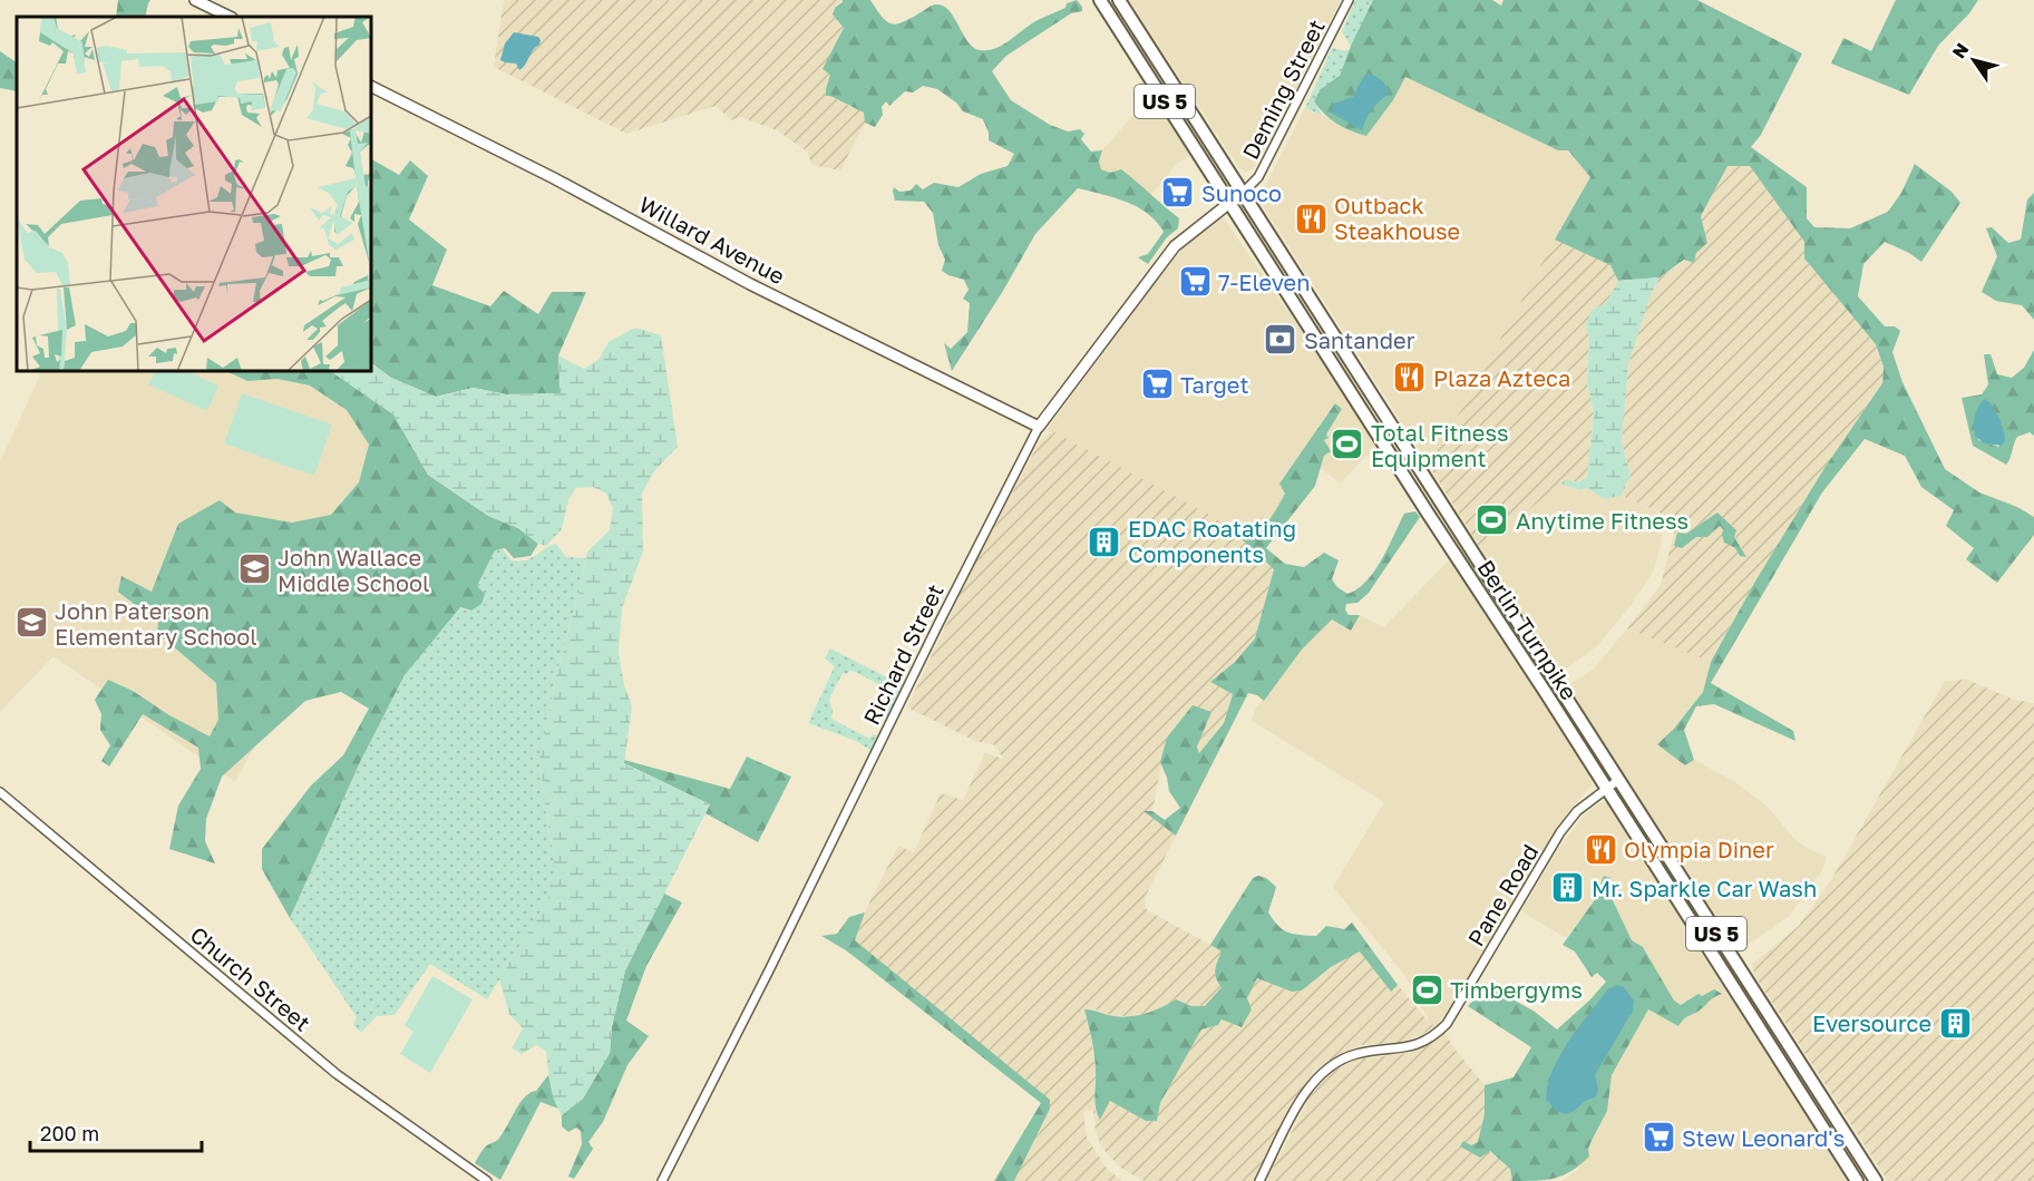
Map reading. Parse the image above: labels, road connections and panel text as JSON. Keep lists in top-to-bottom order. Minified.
{"streets":{"highway":["US 5","Berlin Turnpike"],"main road":["Willard Avenue","Richard Street"],"street":["Deming Street","Pane Road","Church Street"]},"crossings":[["Deming Street","Berlin Turnpike"],["Deming Street","Richard Street"],["Willard Avenue","Richard Street"],["Berlin Turnpike","Richard Street"],["Berlin Turnpike","Pane Road"]],"places":{"supermarket":["Sunoco","7-Eleven","Target","Stew Leonard's"],"restaurant":["Outback Steakhouse","Plaza Azteca","Olympia Diner"],"bank":["Santander"],"sports":["Total Fitness Equipment","Anytime Fitness","Timbergyms"],"building":["EDAC Roatating Components","Mr. Sparkle Car Wash","Eversource"],"school or university":["John Wallace Middle School","John Paterson Elementary School"]},"scale_bar":"200 m","north":"top left"}
